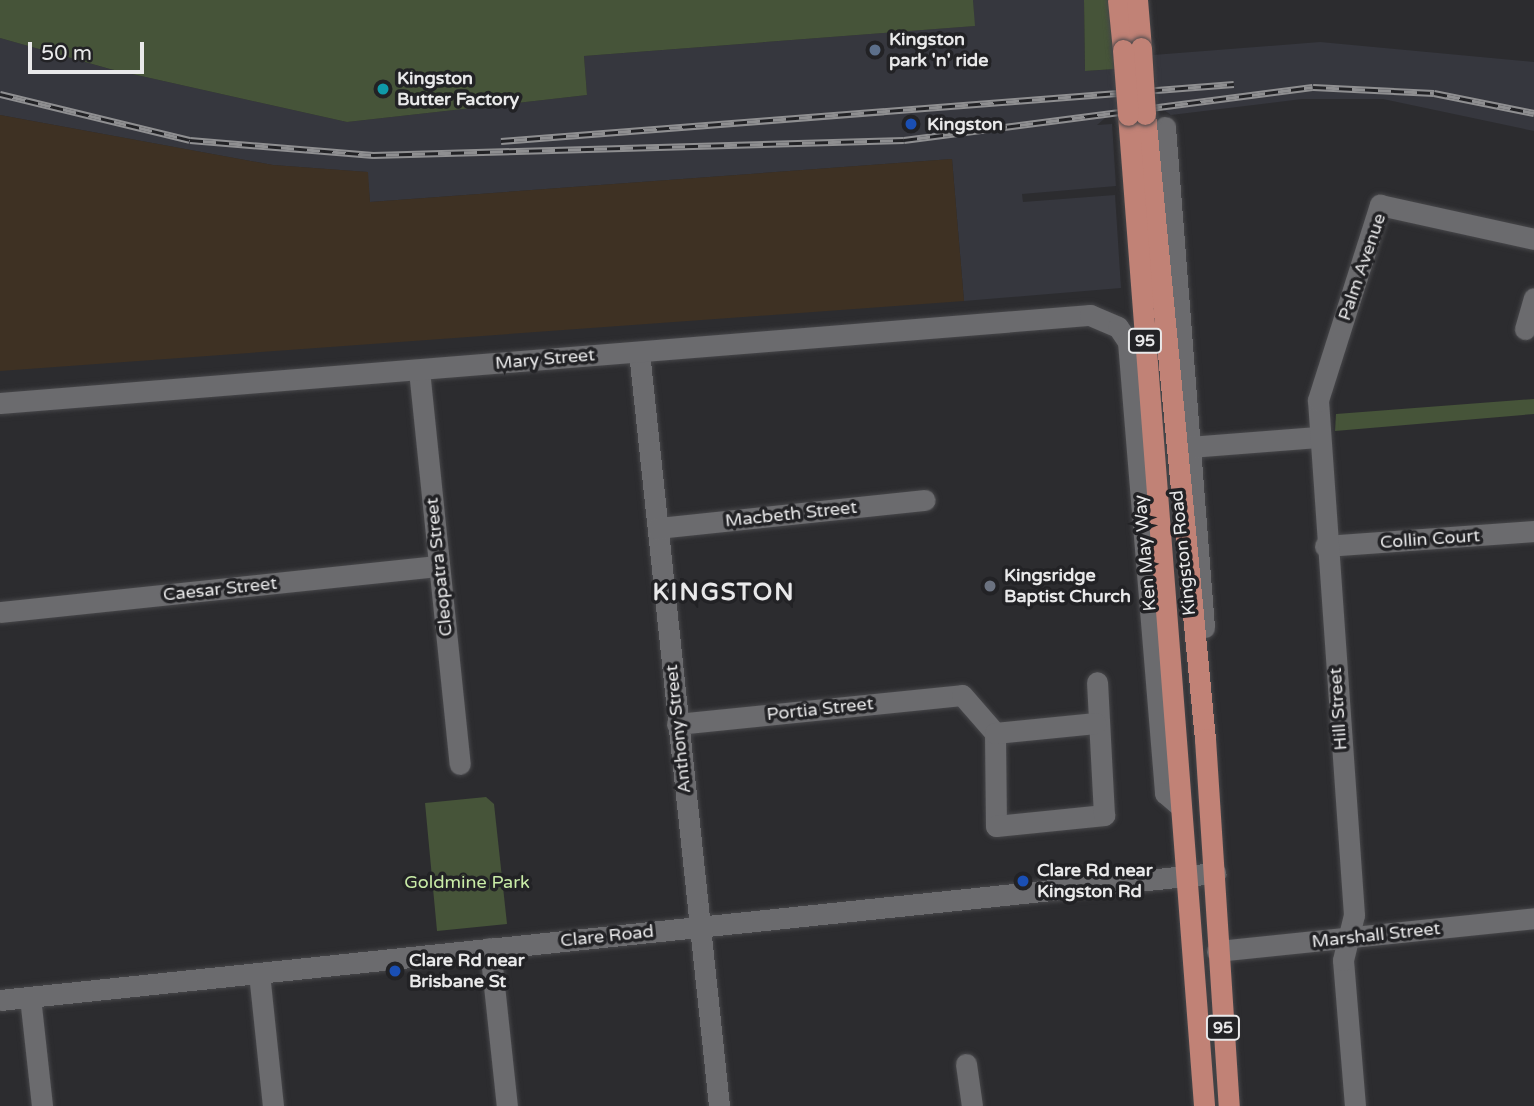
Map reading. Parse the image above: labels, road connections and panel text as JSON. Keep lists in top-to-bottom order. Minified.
{"streets":{"main road":["95","Kingston Road"],"street":["Palm Avenue","Mary Street","Macbeth Street","Collin Court","Ken May Way","Cleopatra Street","Caesar Street","Portia Street","Hill Street","Anthony Street","Marshall Street","Clare Road"]},"crossings":[["Palm Avenue","Hill Street"],["Mary Street","Ken May Way"],["Mary Street","Cleopatra Street"],["Mary Street","Anthony Street"],["Macbeth Street","Anthony Street"],["Collin Court","Hill Street"],["Ken May Way","Kingston Road"],["Kingston Road","Marshall Street"],["Kingston Road","Clare Road"],["Cleopatra Street","Caesar Street"],["Portia Street","Anthony Street"],["Hill Street","Marshall Street"],["Anthony Street","Clare Road"]],"districts":["KINGSTON"],"parks":["Goldmine Park"],"places":["Kingston park 'n' ride","Kingston Butter Factory","Kingston","Kingsridge Baptist Church","Clare Rd near Kingston Rd","Clare Rd near Brisbane St"],"scale_bar":"50 m"}
